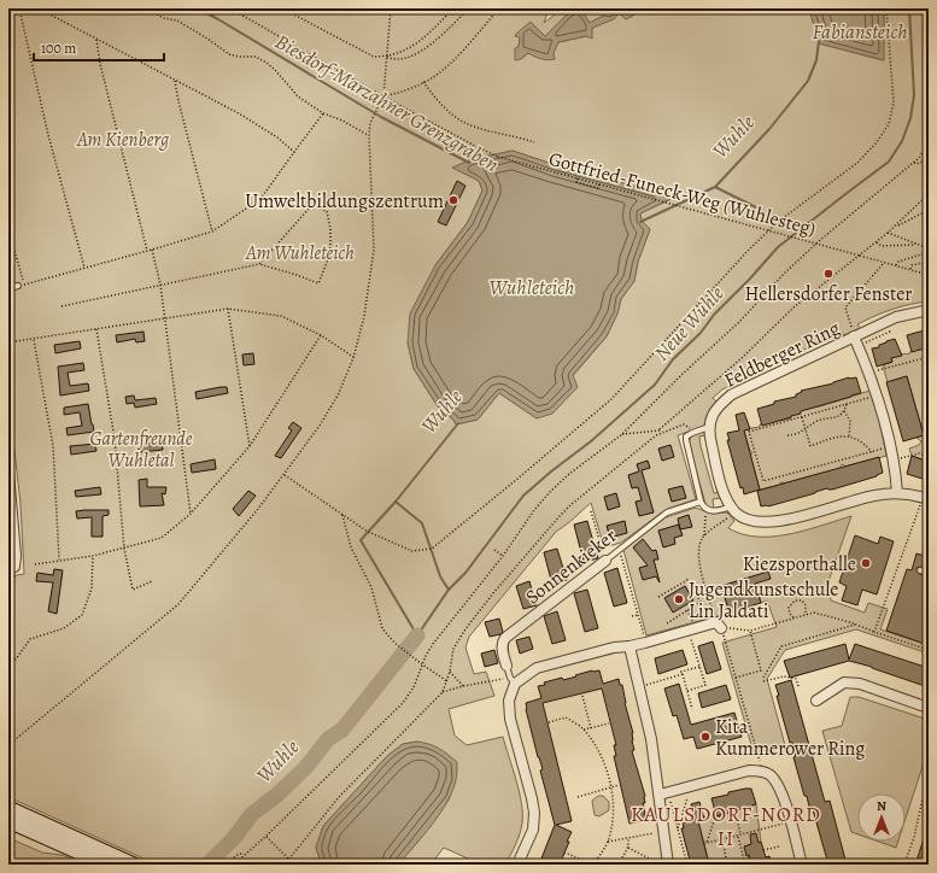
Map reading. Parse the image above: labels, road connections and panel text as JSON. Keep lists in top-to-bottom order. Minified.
{"streets":{"street":["Feldberger Ring","Sonnenkieker"],"path":["Gottfried-Funeck-Weg (Wuhlesteg)"]},"districts":["KAULSDORF-NORD II"],"water":["Fabiansteich","Biesdorf-Marzahner Grenzgraben","Wuhle","Wuhleteich","Neue Wuhle"],"parks":["Am Kienberg","Am Wuhleteich","Gartenfreunde Wuhletal"],"places":["Umweltbildungszentrum","Hellersdorfer Fenster","Kiezsporthalle","Jugendkunstschule Lin Jaldati","Kita Kummerower Ring"],"scale_bar":"100 m","north":"top"}
